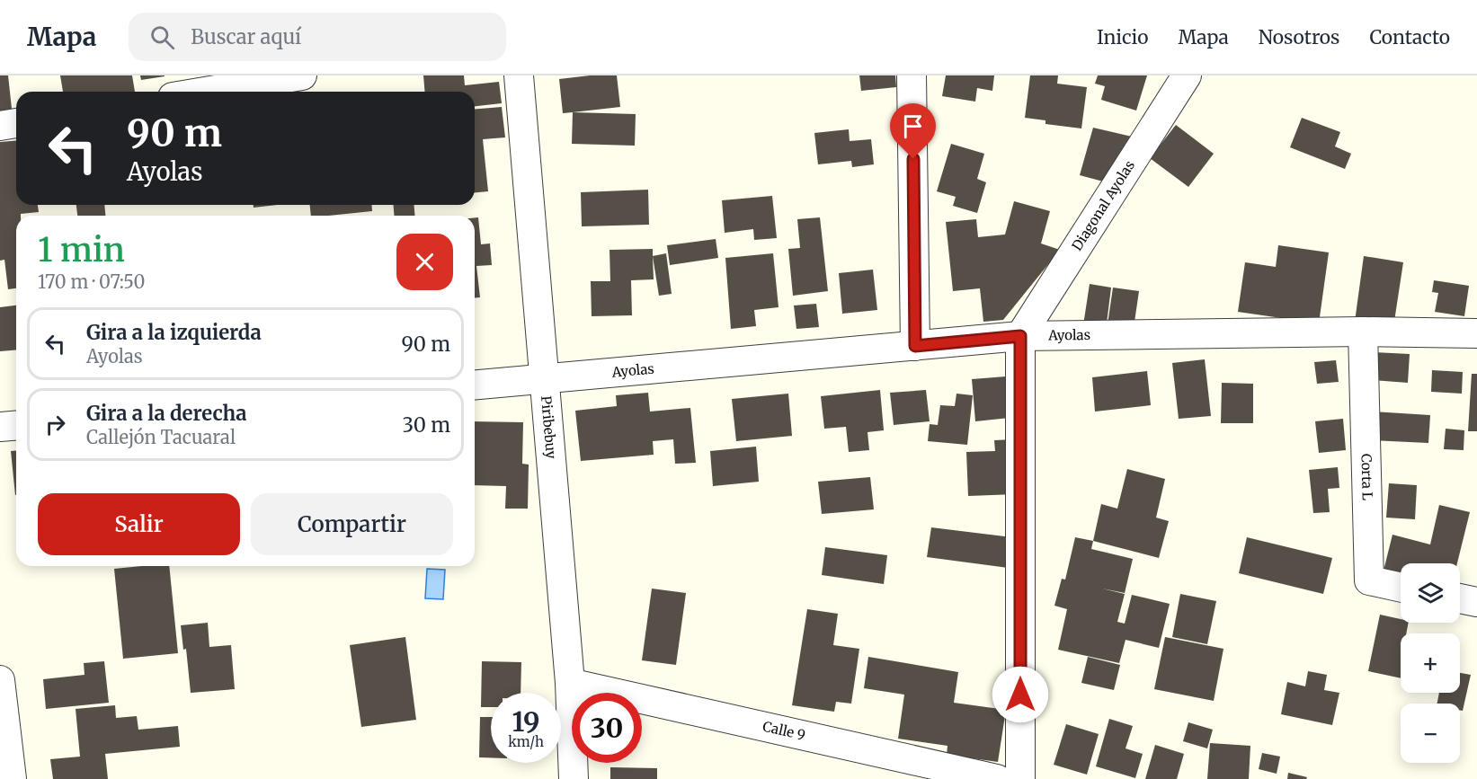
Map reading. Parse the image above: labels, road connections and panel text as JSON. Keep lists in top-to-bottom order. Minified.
{"streets":{"street":["Diagonal Ayolas","Ayolas","Piribebuy","Corta L","Calle 9"]},"crossings":[["Diagonal Ayolas","Ayolas"],["Ayolas","Piribebuy"],["Ayolas","Corta L"],["Piribebuy","Calle 9"]],"page":{"header":"Mapa","search":"Buscar aquí","nav":["Inicio","Mapa","Nosotros","Contacto"],"turn":["90 m","Ayolas"],"heading":["1 min","170 m · 07:50"],"list":[{"name":"Gira a la izquierda","note":"Ayolas","value":"90 m"},{"name":"Gira a la derecha","note":"Callejón Tacuaral","value":"30 m"}],"buttons":["Salir","Compartir"],"map_buttons":["+","−"],"speed":"19 km/h","limit":"30"}}
